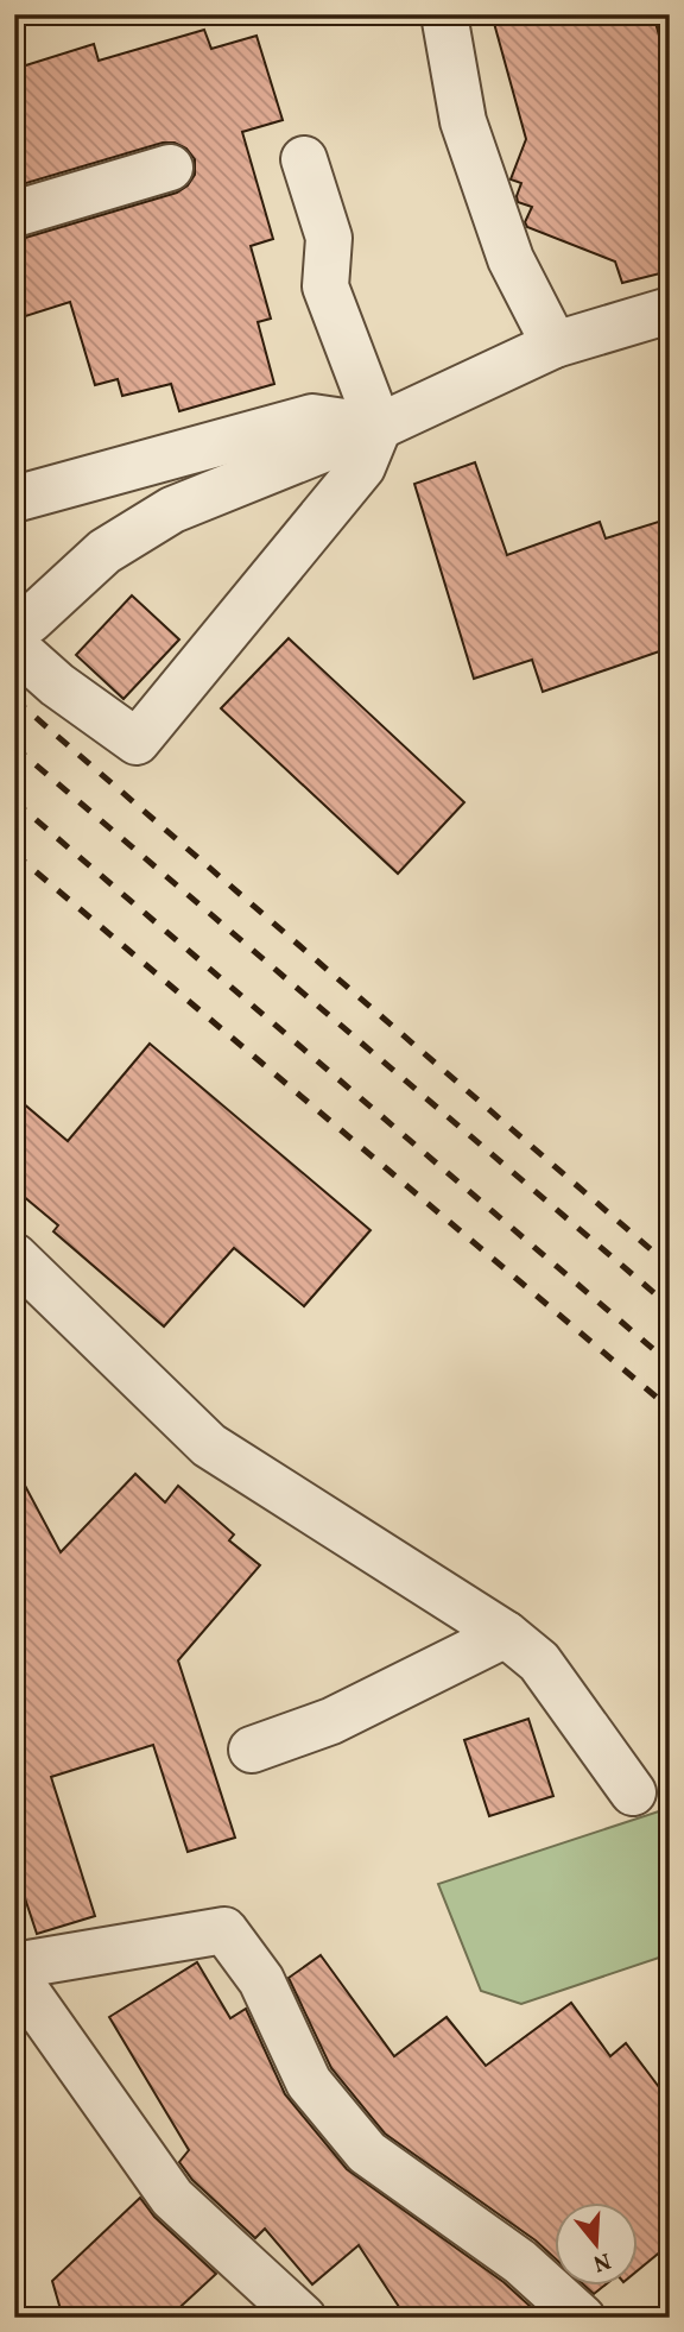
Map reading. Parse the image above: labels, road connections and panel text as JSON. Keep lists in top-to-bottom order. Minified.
{"north":"bottom"}
